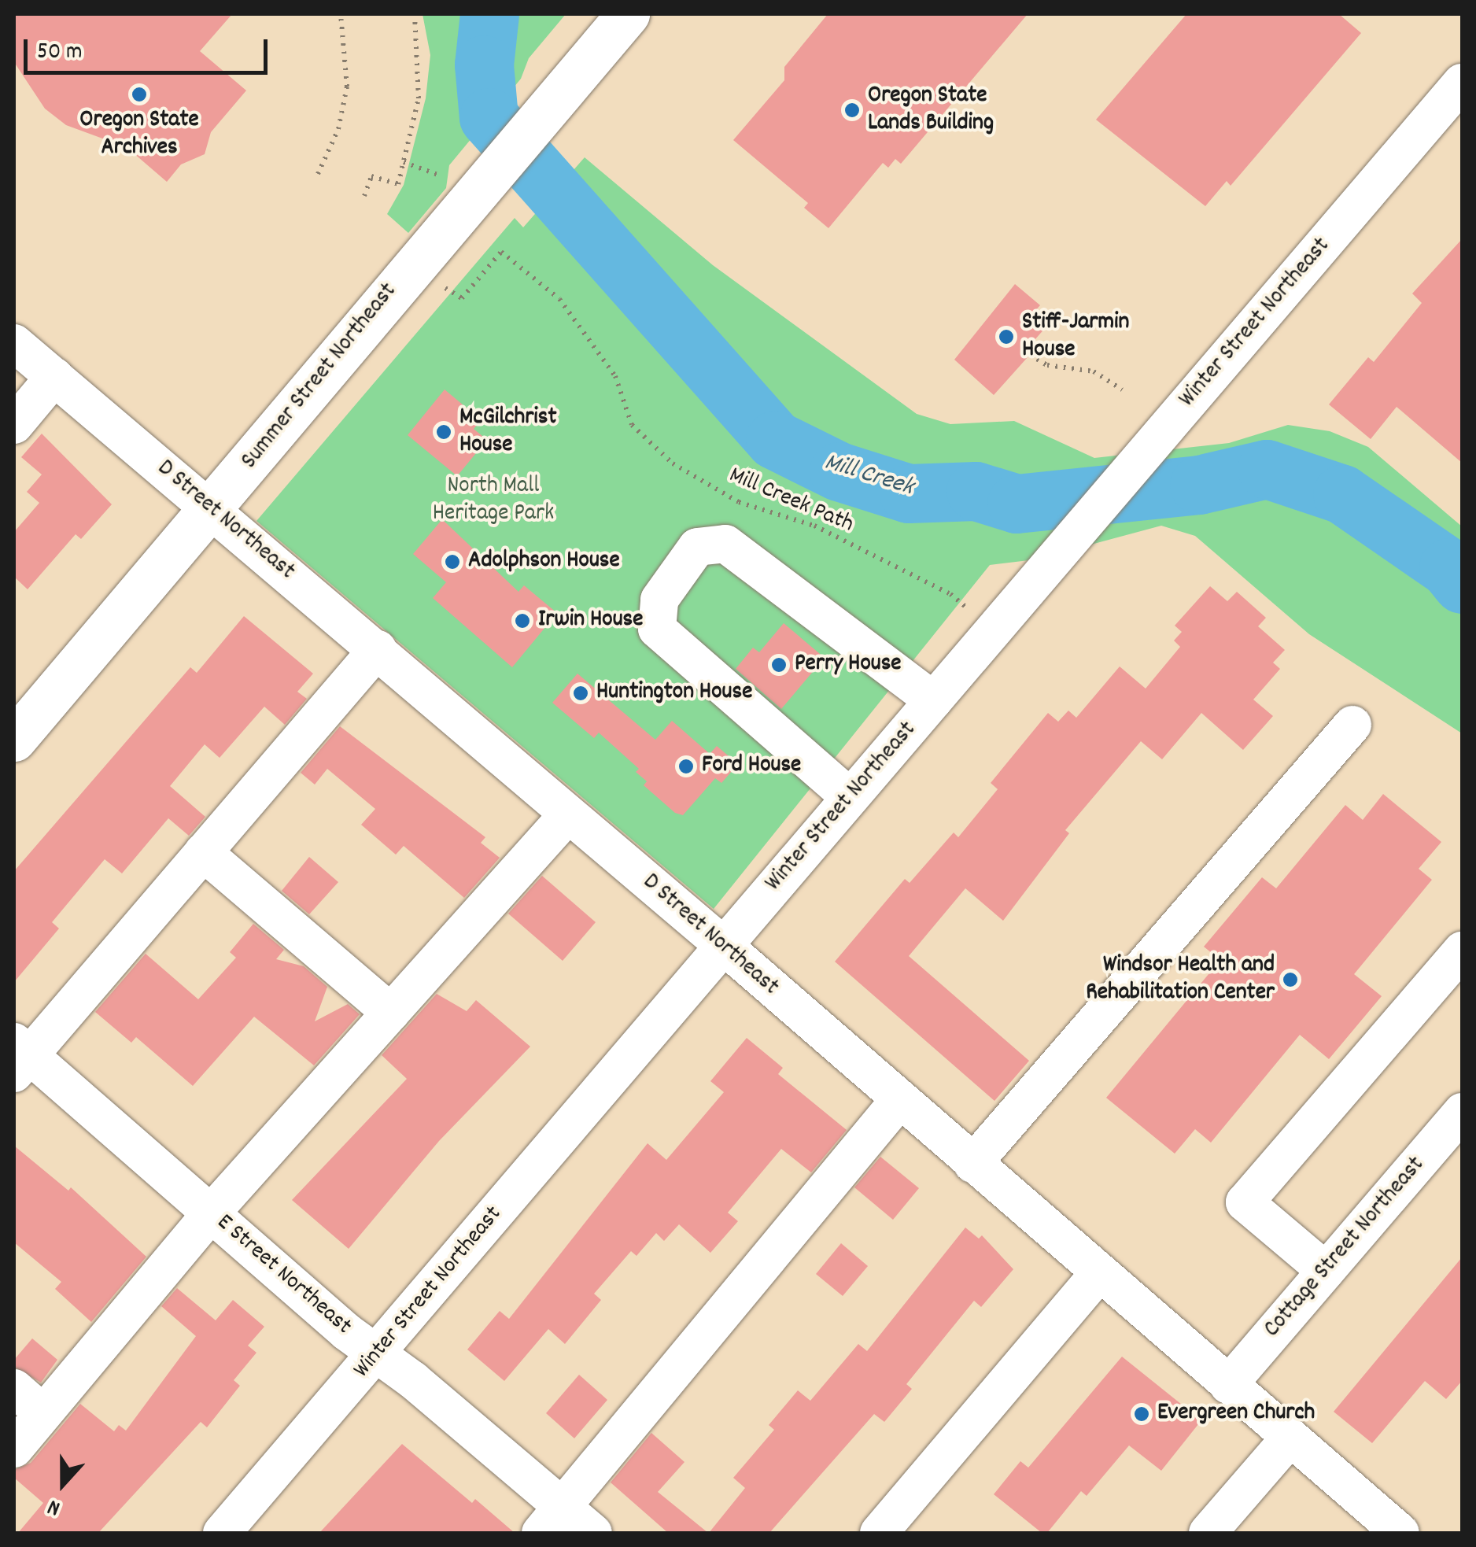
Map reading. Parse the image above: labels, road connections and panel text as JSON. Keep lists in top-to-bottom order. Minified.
{"streets":{"main road":["Summer Street Northeast"],"street":["Winter Street Northeast","D Street Northeast","Cottage Street Northeast","E Street Northeast"],"path":["Mill Creek Path"]},"crossings":[["Winter Street Northeast","Mill Creek Path"],["Winter Street Northeast","D Street Northeast"],["Winter Street Northeast","E Street Northeast"],["Summer Street Northeast","Mill Creek Path"],["Summer Street Northeast","D Street Northeast"],["D Street Northeast","Cottage Street Northeast"]],"water":["Mill Creek"],"parks":["North Mall Heritage Park"],"places":["Oregon State Archives","Oregon State Lands Building","Stiff-Jarmin House","McGilchrist House","Adolphson House","Irwin House","Perry House","Huntington House","Ford House","Windsor Health and Rehabilitation Center","Evergreen Church"],"scale_bar":"50 m","north":"bottom"}
